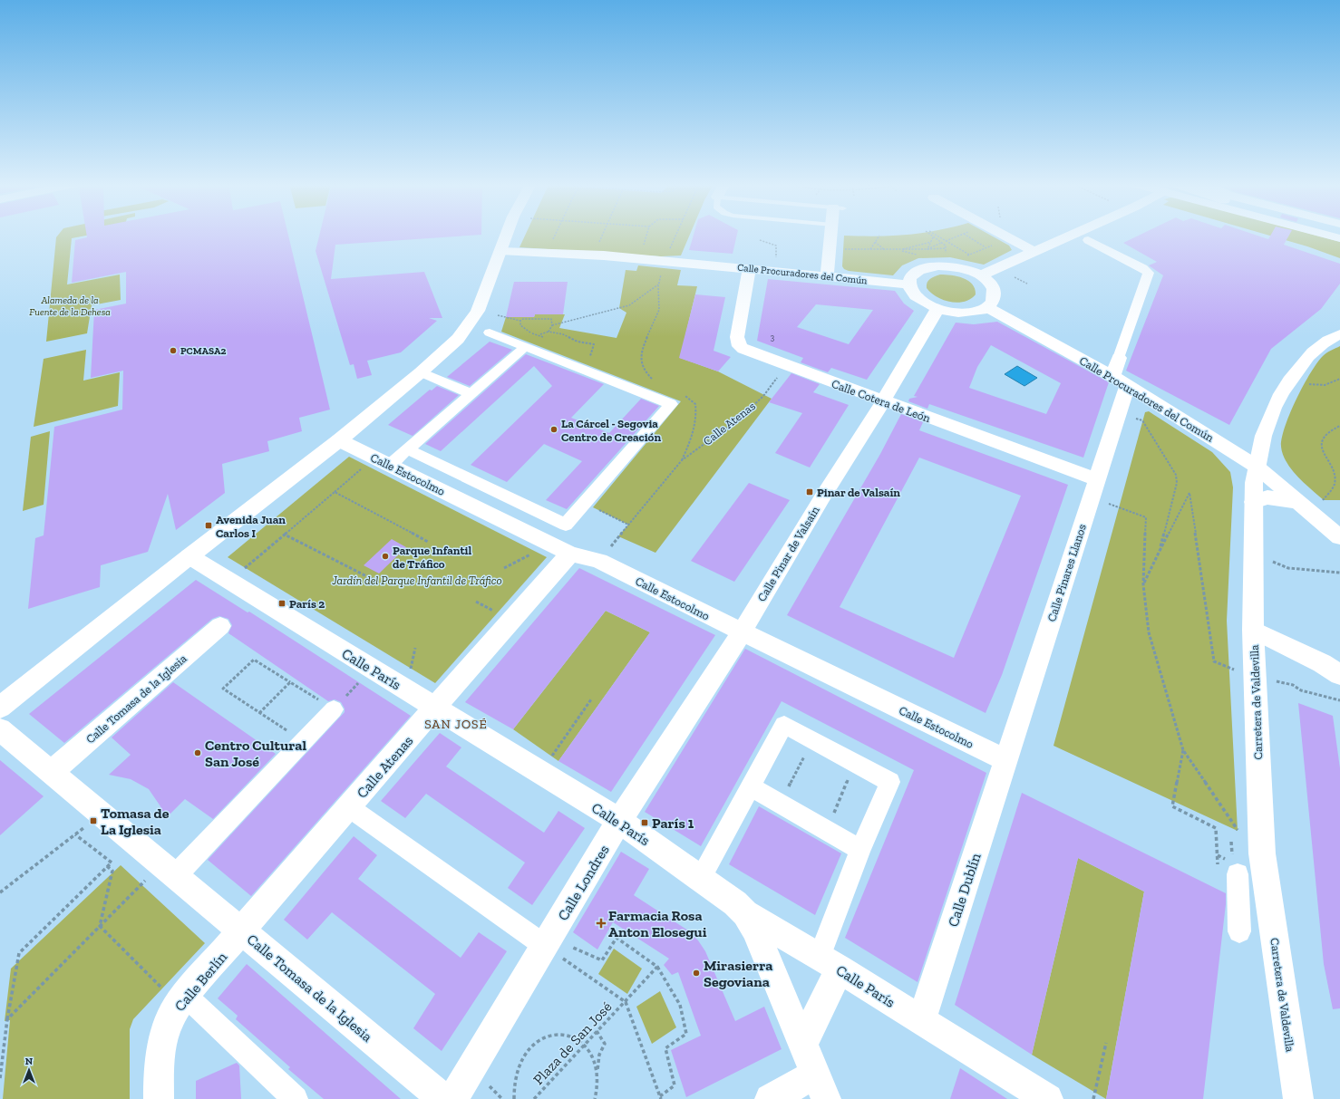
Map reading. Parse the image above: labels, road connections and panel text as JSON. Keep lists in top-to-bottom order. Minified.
{"streets":{"street":["Calle Procuradores del Común","Calle Cotera de León","Calle Atenas","Calle Estocolmo","Calle Pinar de Valsaín","Calle Pinares Llanos","Calle París","Calle Tomasa de la Iglesia","Carretera de Valdevilla","Calle Londres","Calle Dublín","Calle Berlín"],"path":["Plaza de San José"]},"crossings":[["Calle Procuradores del Común","Calle Cotera de León"],["Calle Procuradores del Común","Calle Pinares Llanos"],["Calle Procuradores del Común","Carretera de Valdevilla"],["Calle Cotera de León","Calle Atenas"],["Calle Cotera de León","Calle Pinar de Valsaín"],["Calle Cotera de León","Calle Pinares Llanos"],["Calle Atenas","Calle Estocolmo"],["Calle Atenas","Calle París"],["Calle Atenas","Calle Tomasa de la Iglesia"],["Calle Atenas","Calle Berlín"],["Calle Estocolmo","Calle Pinar de Valsaín"],["Calle Estocolmo","Calle Pinares Llanos"],["Calle Estocolmo","Calle Londres"],["Calle Estocolmo","Calle Dublín"],["Calle Pinar de Valsaín","Calle Londres"],["Calle Pinares Llanos","Calle Dublín"],["Calle París","Calle Londres"],["Calle París","Calle Dublín"],["Calle Tomasa de la Iglesia","Calle Berlín"],["Calle Londres","Plaza de San José"]],"districts":["SAN JOSÉ"],"parks":["Alameda de la Fuente de la Dehesa","Jardín del Parque Infantil de Tráfico"],"places":{"other":["PCMASA2","La Cárcel - Segovia Centro de Creación","Parque Infantil de Tráfico","Centro Cultural San José","Mirasierra Segoviana"],"transit":["Pinar de Valsaín","Avenida Juan Carlos I","París 2","Tomasa de La Iglesia","París 1"],"health":["Farmacia Rosa Anton Elosegui"]},"house_numbers":["3"],"north":"top"}
